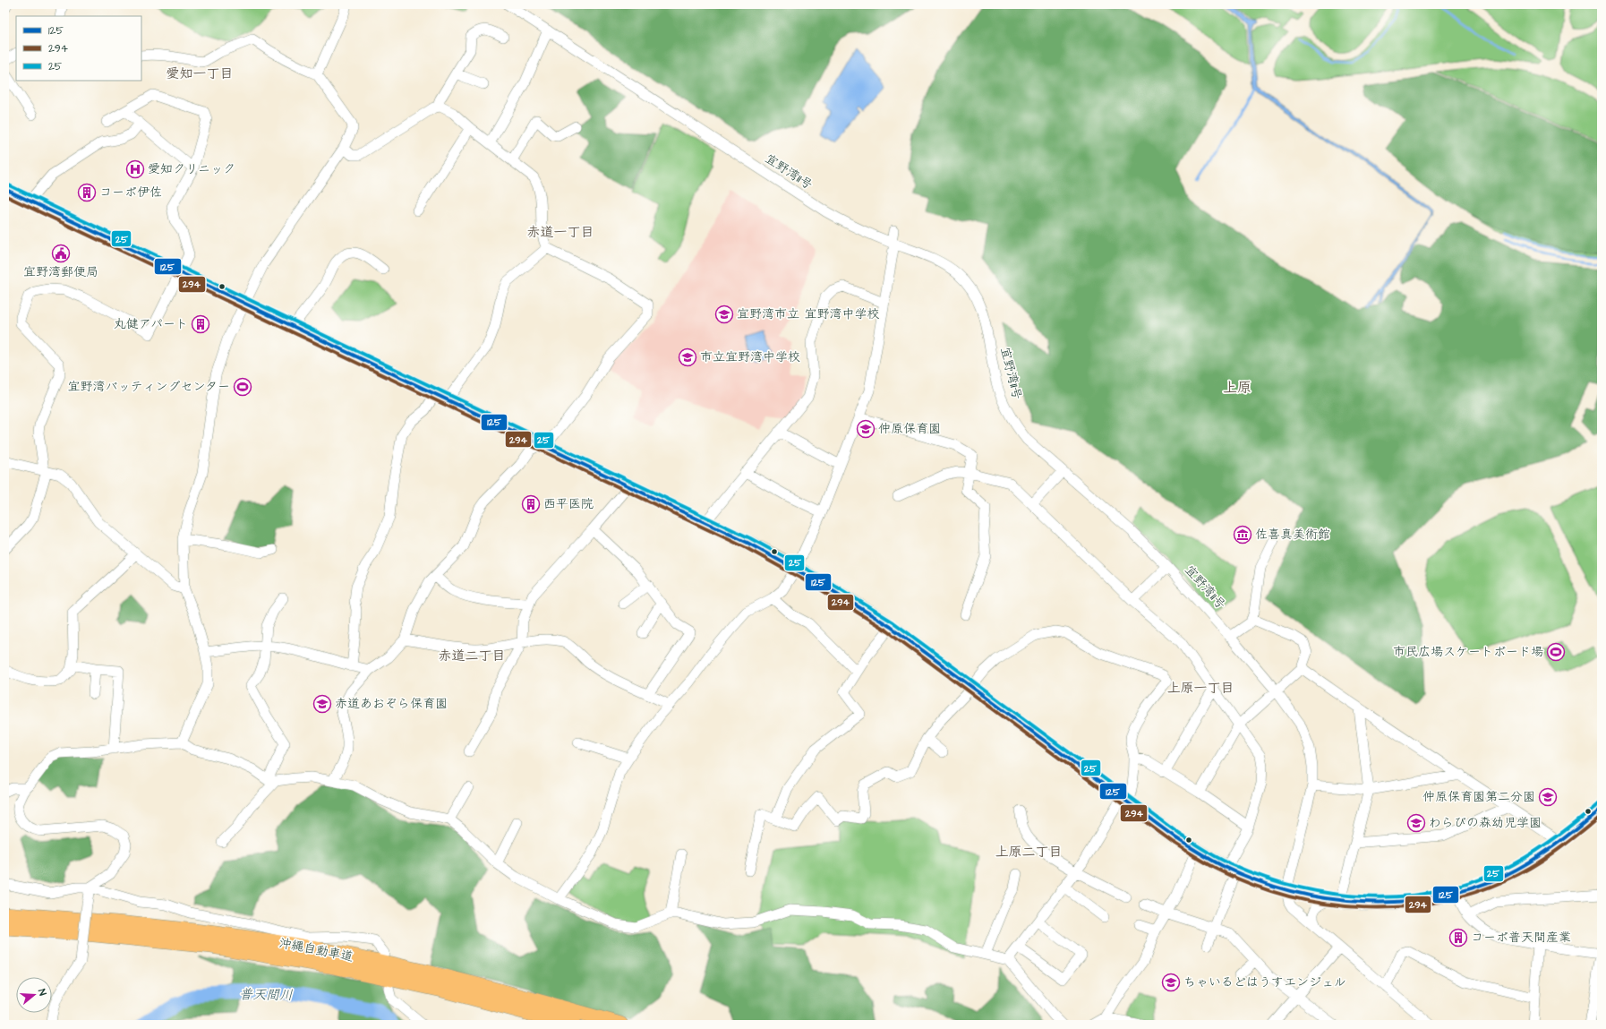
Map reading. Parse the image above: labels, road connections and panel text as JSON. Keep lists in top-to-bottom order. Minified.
{"streets":{"highway":["沖縄自動車道"],"street":["宜野湾11号"]},"districts":["愛知一丁目","赤道一丁目","上原","赤道二丁目","上原一丁目","上原二丁目"],"water":["普天間川"],"places":{"hospital":["愛知クリニック"],"building":["コーポ伊佐","丸健アパート","西平医院","コーポ普天間産業"],"public building":["宜野湾郵便局"],"school or university":["宜野湾市立 宜野湾中学校","市立宜野湾中学校","仲原保育園","赤道あおぞら保育園","仲原保育園第二分園","わらびの森幼児学園","ちゃいるどはうすエンジェル"],"sports":["宜野湾バッティングセンター","市民広場スケートボード場"],"museum":["佐喜真美術館"]},"lines":["transit line 25","transit line 125","transit line 294"],"legend":["125","294","25"],"north":"right"}
